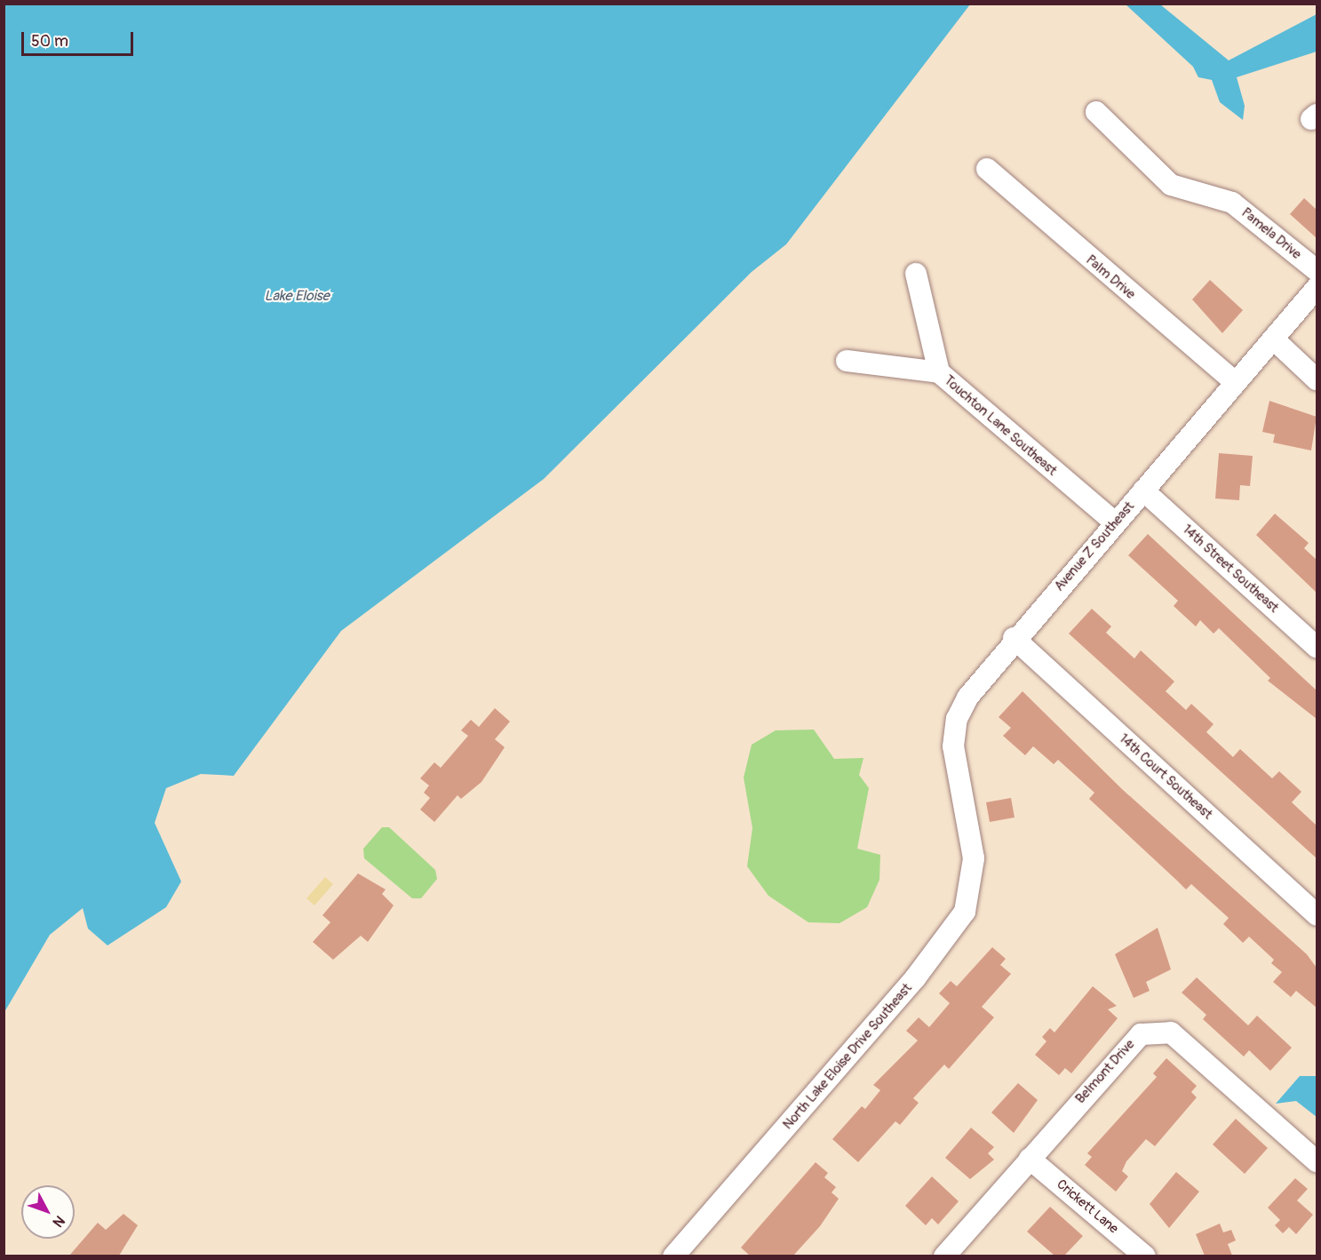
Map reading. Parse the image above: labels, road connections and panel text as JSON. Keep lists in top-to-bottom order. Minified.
{"streets":{"street":["Pamela Drive","Palm Drive","Touchton Lane Southeast","Avenue Z Southeast","14th Street Southeast","14th Court Southeast","North Lake Eloise Drive Southeast","Belmont Drive","Crickett Lane"]},"crossings":[["Palm Drive","Avenue Z Southeast"],["Touchton Lane Southeast","Avenue Z Southeast"],["Avenue Z Southeast","14th Street Southeast"],["Avenue Z Southeast","14th Court Southeast"],["Avenue Z Southeast","North Lake Eloise Drive Southeast"],["Belmont Drive","Crickett Lane"]],"water":["Lake Eloise"],"scale_bar":"50 m","north":"bottom right"}
